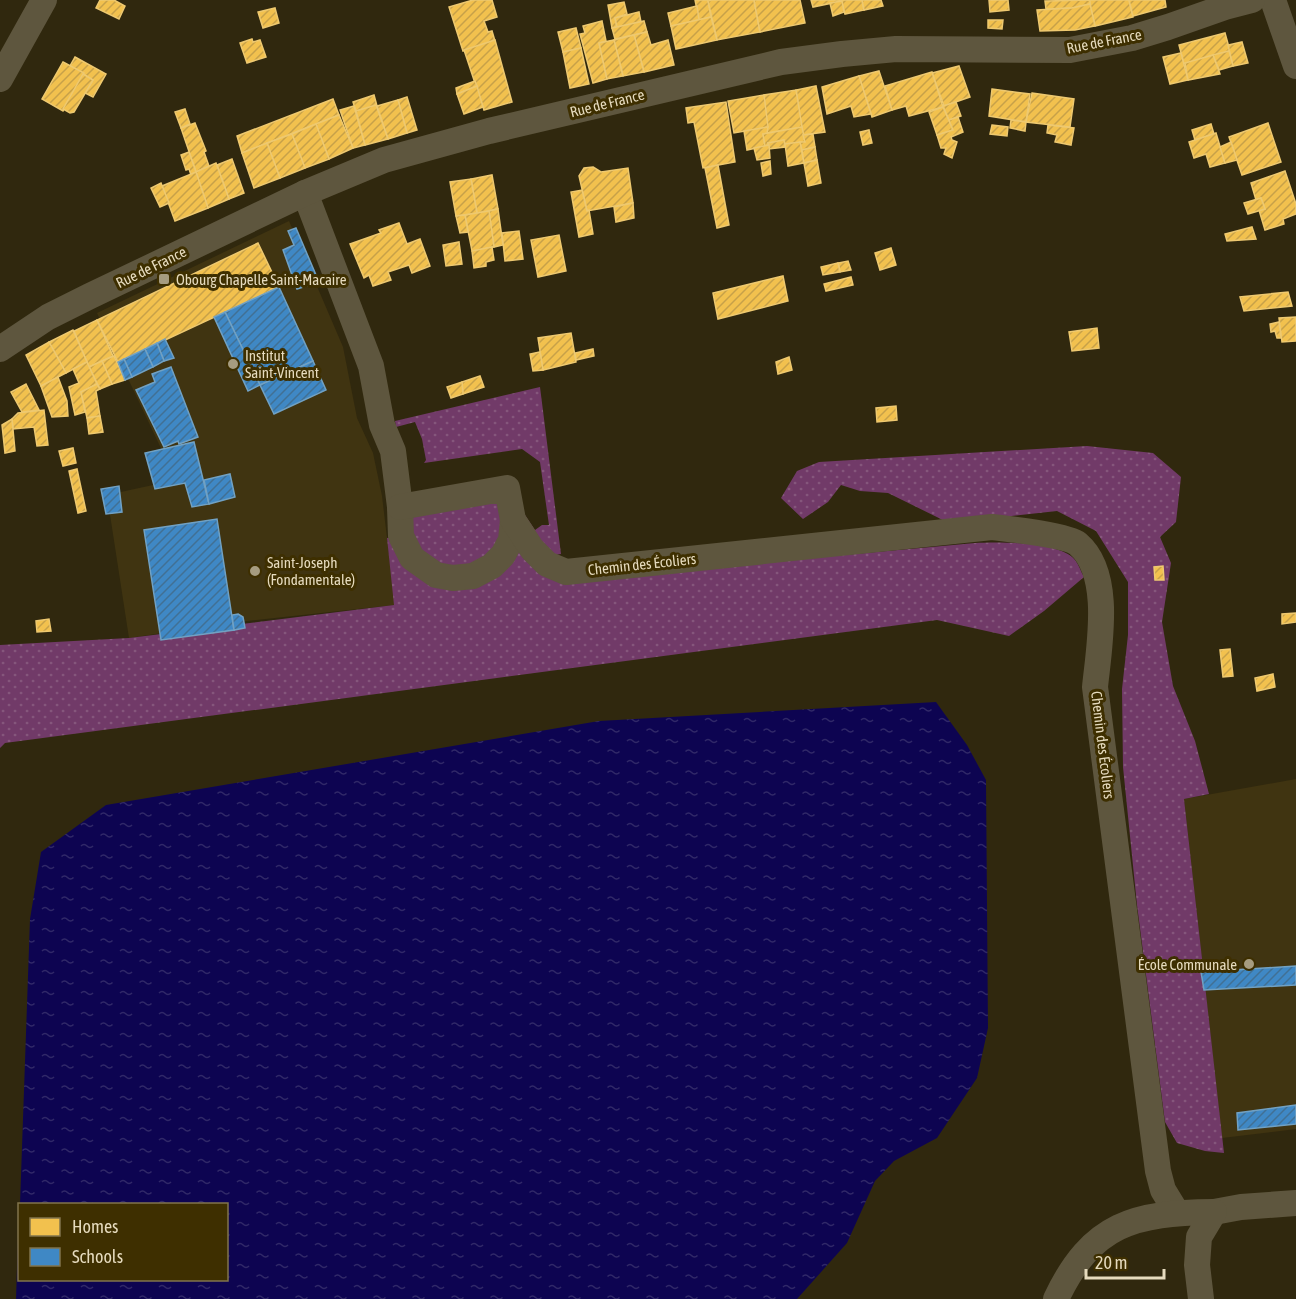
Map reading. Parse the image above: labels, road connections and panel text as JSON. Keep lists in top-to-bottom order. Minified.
{"streets":{"street":["Rue de France","Chemin des Écoliers"]},"crossings":[["Rue de France","Chemin des Écoliers"]],"places":{"transit":["Obourg Chapelle Saint-Macaire"],"other":["Institut Saint-Vincent","Saint-Joseph (Fondamentale)","École Communale"]},"legend":["Homes","Schools"],"scale_bar":"20 m"}
